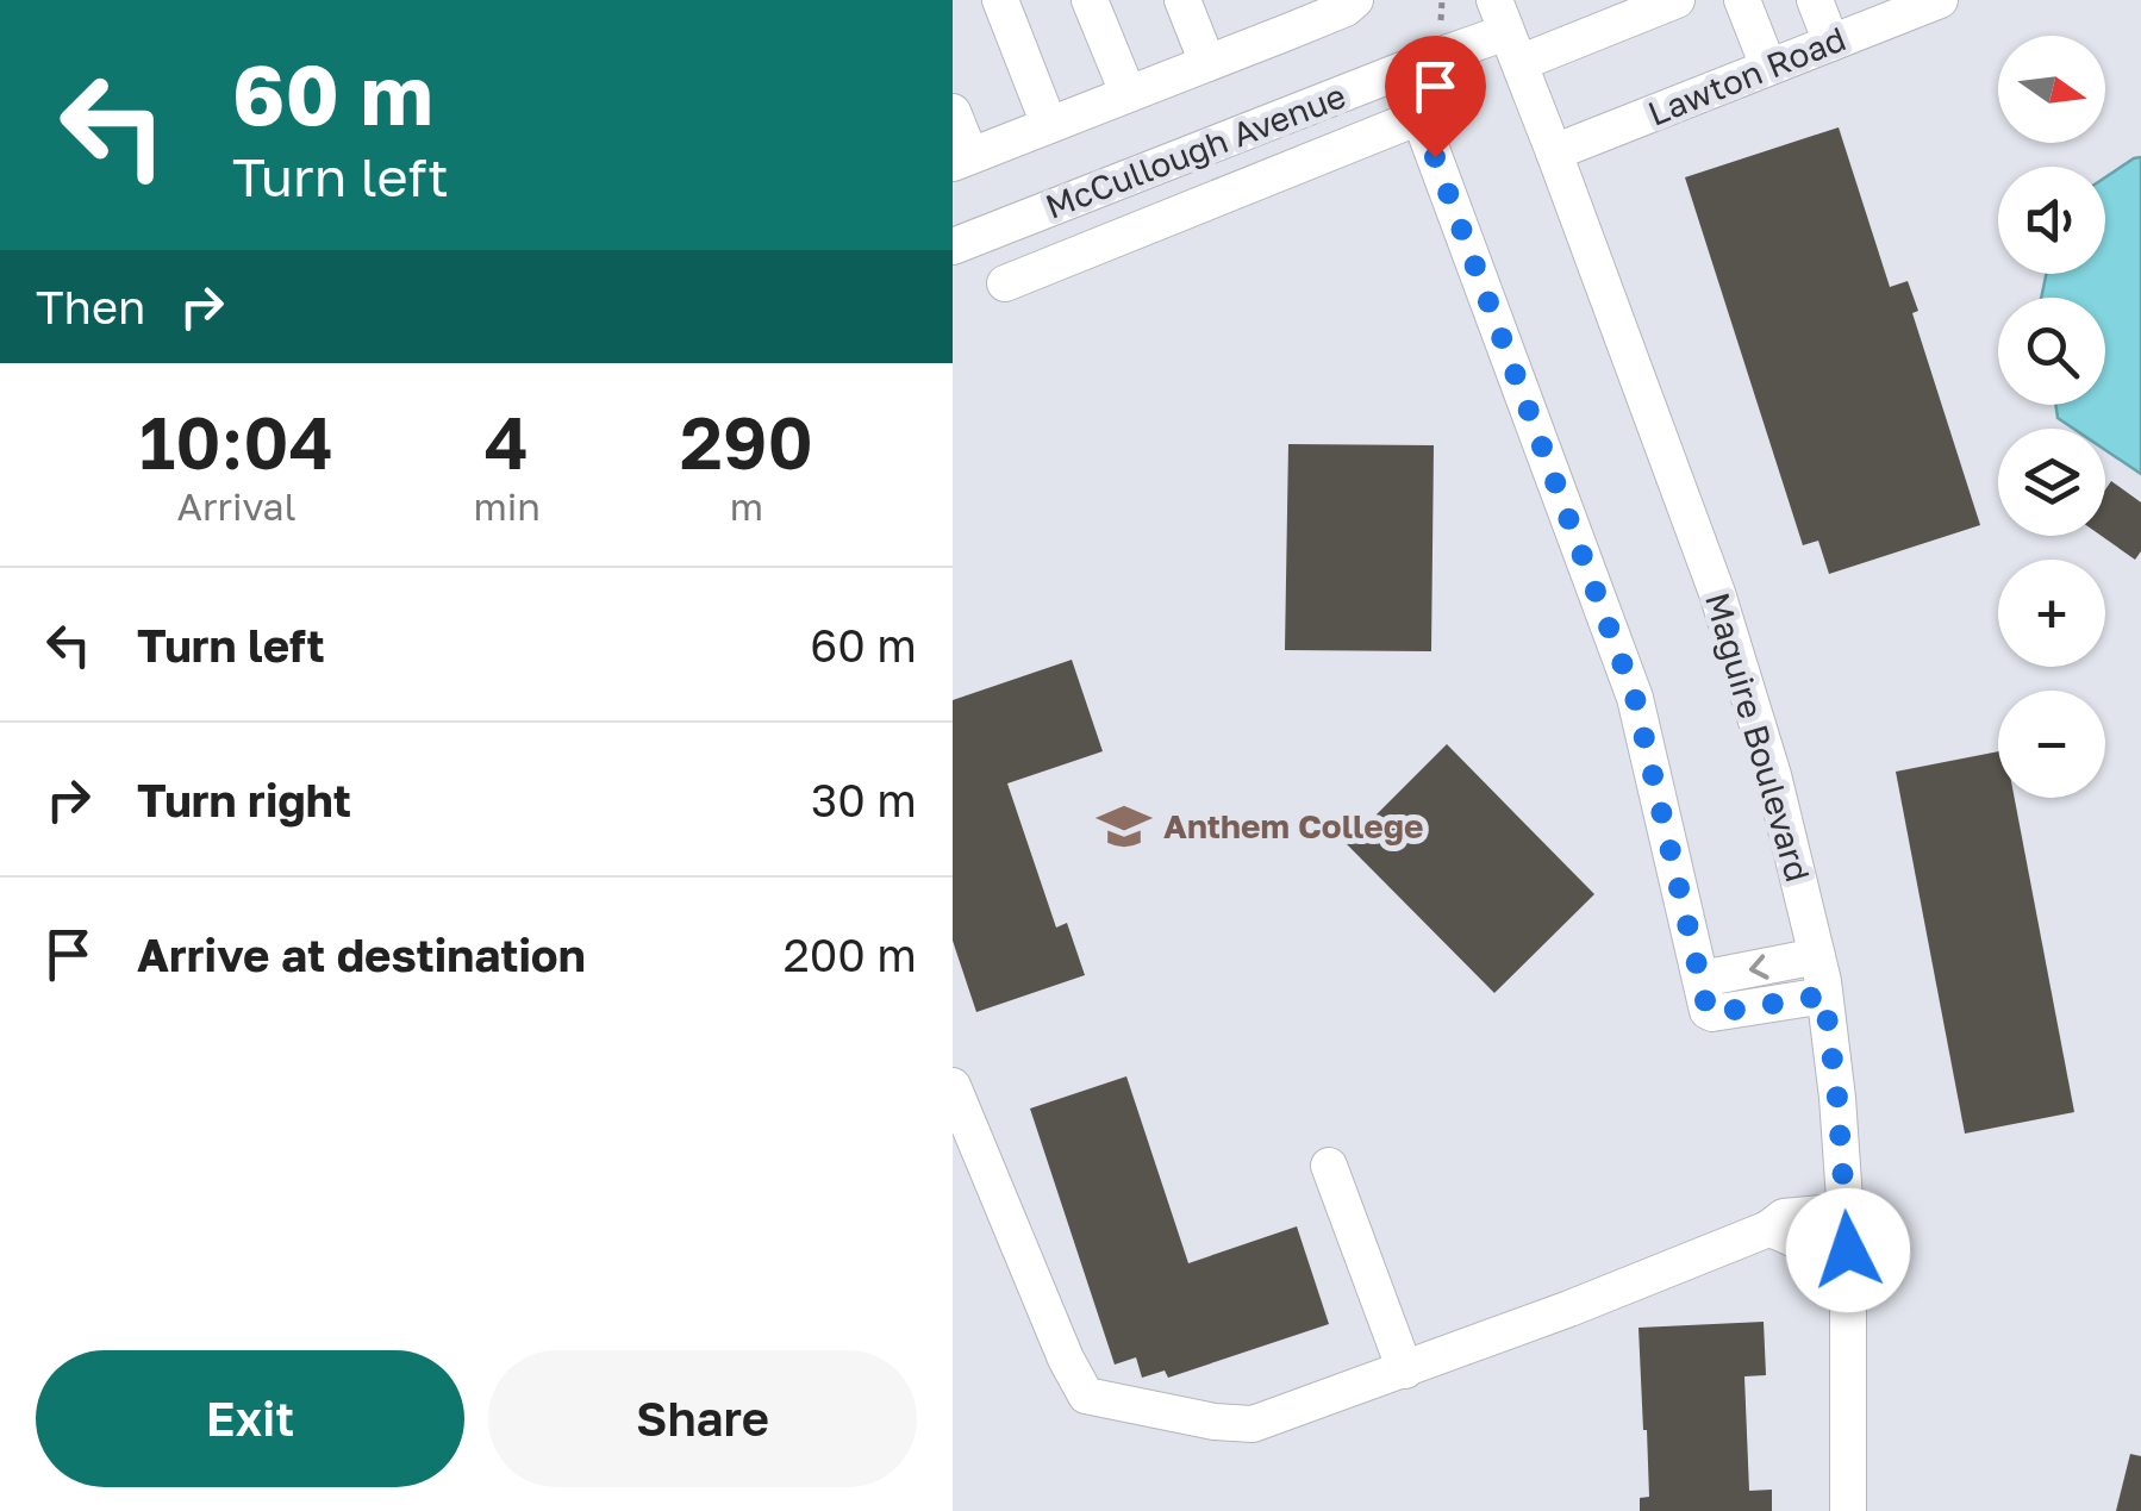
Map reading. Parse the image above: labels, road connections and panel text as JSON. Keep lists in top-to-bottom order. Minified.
{"streets":{"street":["Lawton Road","McCullough Avenue","Maguire Boulevard"]},"crossings":[["Lawton Road","Maguire Boulevard"],["McCullough Avenue","Maguire Boulevard"]],"places":{"school or university":["Anthem College"]},"north":"right","page":{"turn":["60 m","Turn left"],"map_buttons":["+","−"],"then":"Then","eta":["10:04","Arrival","4","min","290","m"],"list":[{"name":"Turn left","value":"60 m"},{"name":"Turn right","value":"30 m"},{"name":"Arrive at destination","value":"200 m"}],"buttons":["Exit","Share"]}}
